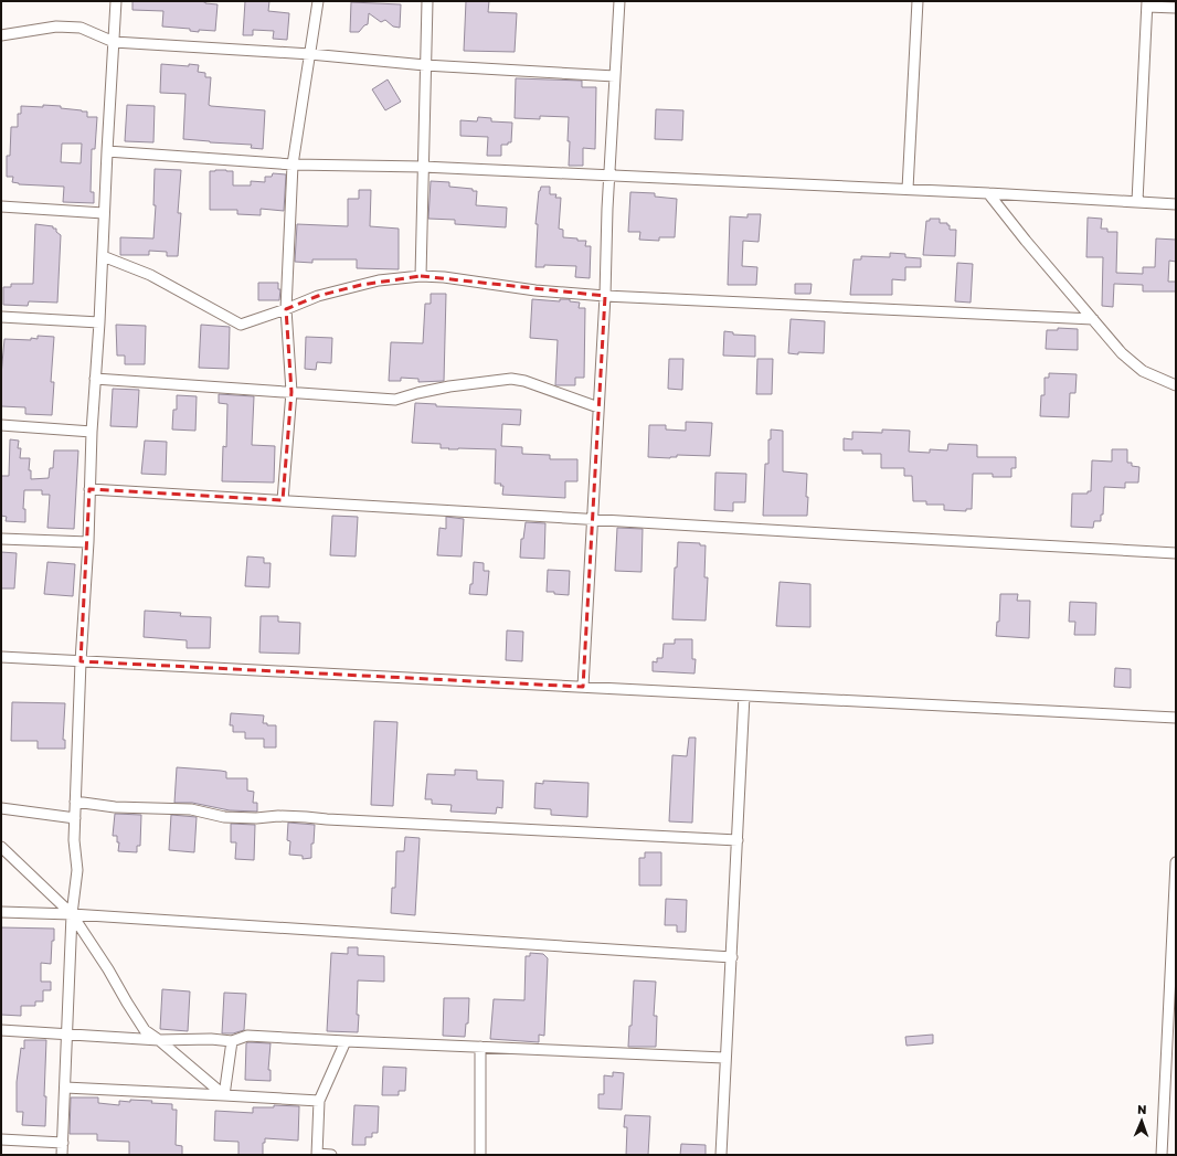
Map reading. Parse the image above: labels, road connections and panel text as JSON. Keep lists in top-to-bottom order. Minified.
{"north":"top"}
